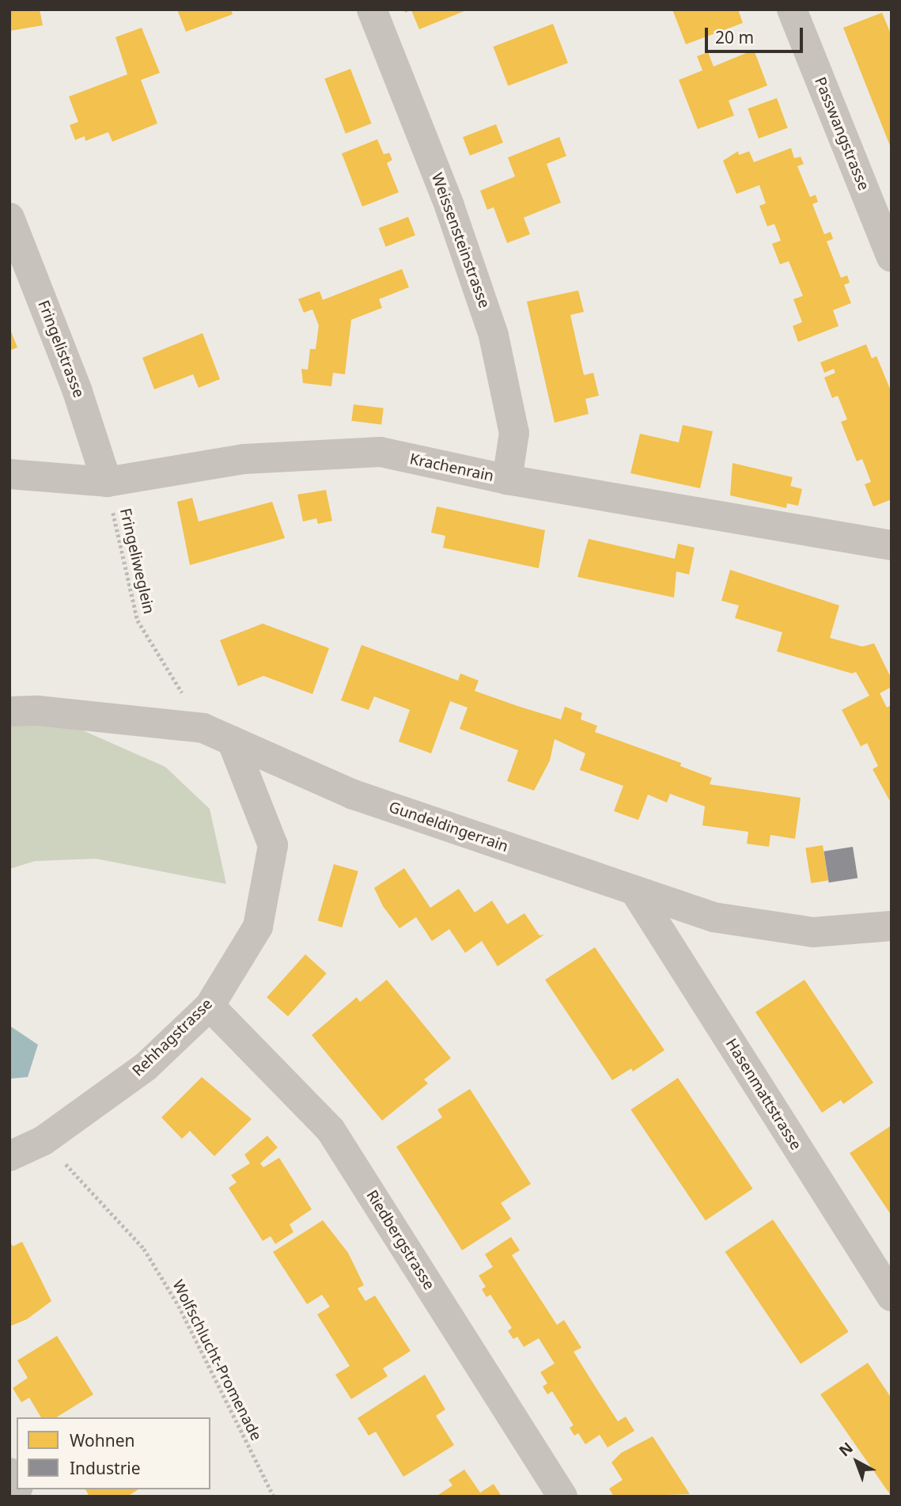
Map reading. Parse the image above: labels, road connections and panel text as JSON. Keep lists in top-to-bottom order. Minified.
{"streets":{"street":["Passwangstrasse","Weissensteinstrasse","Fringelistrasse","Krachenrain","Gundeldingerrain","Rehhagstrasse","Hasenmattstrasse","Riedbergstrasse"],"path":["Fringeliweglein","Wolfschlucht-Promenade"]},"crossings":[["Weissensteinstrasse","Krachenrain"],["Fringelistrasse","Krachenrain"],["Fringelistrasse","Fringeliweglein"],["Krachenrain","Fringeliweglein"],["Fringeliweglein","Gundeldingerrain"],["Gundeldingerrain","Rehhagstrasse"],["Gundeldingerrain","Hasenmattstrasse"],["Rehhagstrasse","Riedbergstrasse"],["Rehhagstrasse","Wolfschlucht-Promenade"]],"legend":["Wohnen","Industrie"],"scale_bar":"20 m","north":"top left"}
